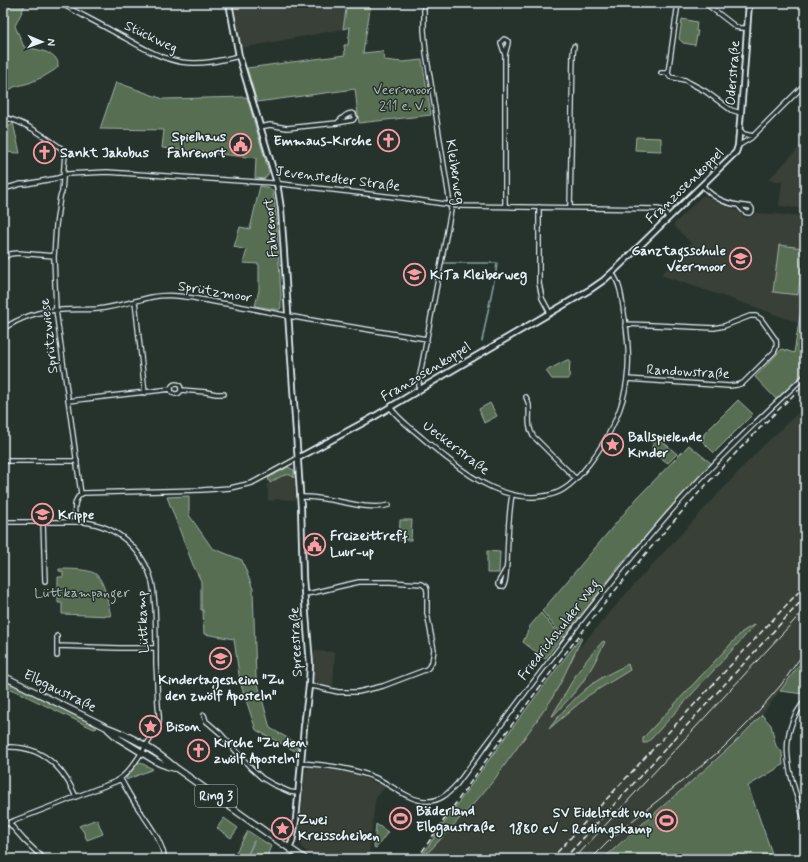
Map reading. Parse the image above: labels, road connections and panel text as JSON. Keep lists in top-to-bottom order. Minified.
{"streets":{"main road":["Elbgaustraße","Ring 3"],"street":["Stückweg","Oderstraße","Kleiberweg","Jevenstedter Straße","Franzosenkoppel","Fahrenort","Sprützmoor","Sprützwiese","Randowstraße","Ueckerstraße","Lüttkamp","Friedrichshulder Weg","Spreestraße"]},"crossings":[["Stückweg","Fahrenort"],["Oderstraße","Franzosenkoppel"],["Kleiberweg","Jevenstedter Straße"],["Kleiberweg","Franzosenkoppel"],["Kleiberweg","Sprützmoor"],["Jevenstedter Straße","Franzosenkoppel"],["Jevenstedter Straße","Fahrenort"],["Jevenstedter Straße","Sprützwiese"],["Franzosenkoppel","Fahrenort"],["Franzosenkoppel","Sprützwiese"],["Franzosenkoppel","Ueckerstraße"],["Franzosenkoppel","Spreestraße"],["Fahrenort","Sprützmoor"],["Fahrenort","Spreestraße"],["Sprützmoor","Sprützwiese"],["Randowstraße","Ueckerstraße"],["Lüttkamp","Elbgaustraße"],["Friedrichshulder Weg","Spreestraße"],["Spreestraße","Elbgaustraße"]],"parks":["Veermoor 211 e. V.","Lüttkampanger"],"places":{"church":["Emmaus-Kirche","Sankt Jakobus","Kirche \"Zu den zwölf Aposteln\""],"public building":["Spielhaus Fahrenort","Freizeittreff Luur-up"],"school or university":["Ganztagsschule Veermoor","KiTa Kleiberweg","Krippe","Kindertagesheim \"Zu den zwölf Aposteln\""],"place":["Ballspielende Kinder","Bison","Zwei Kreisscheiben"],"sports":["Bäderland Elbgaustraße","SV Eidelstedt von 1880 eV - Redingskamp"]},"north":"right"}
